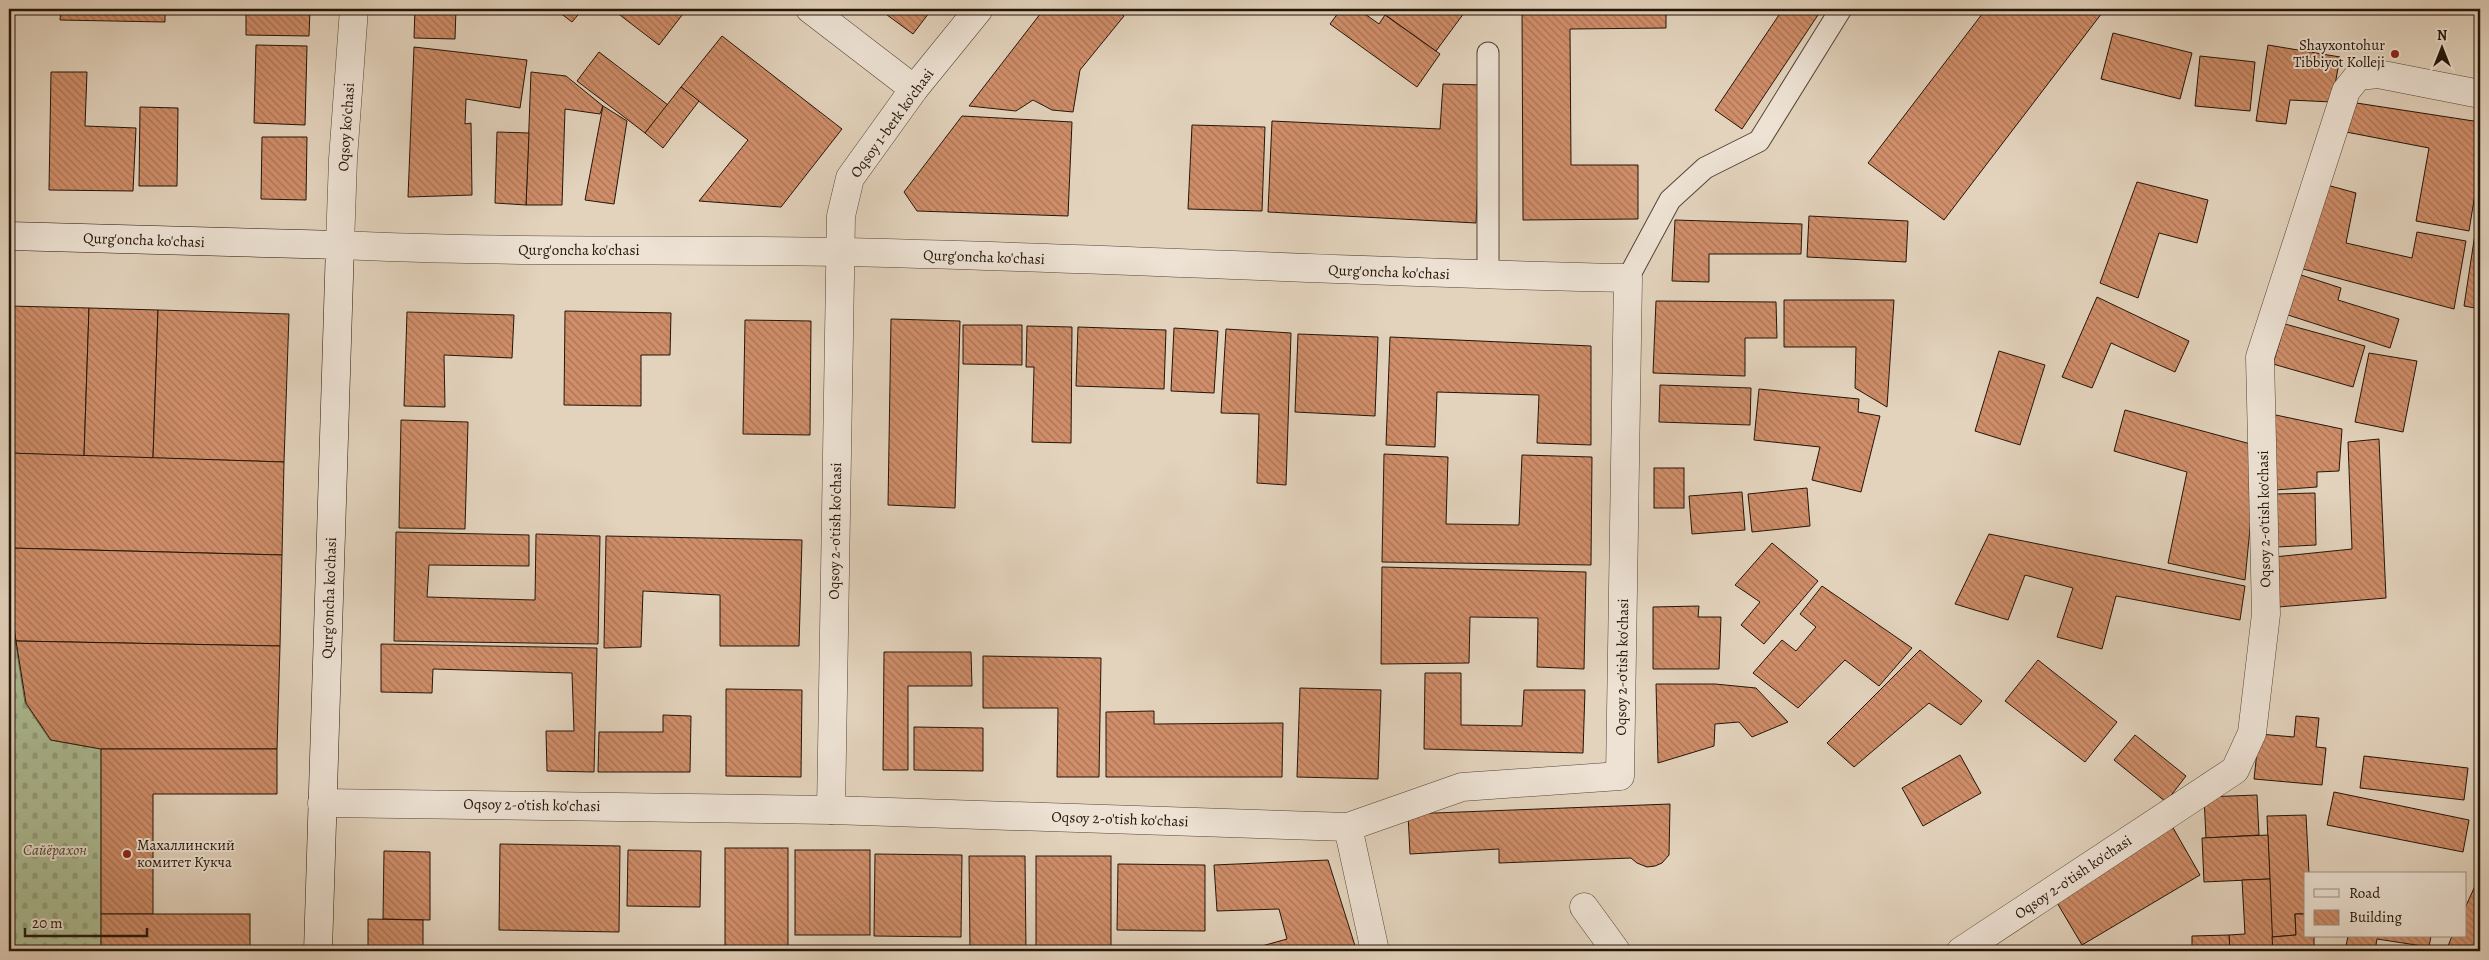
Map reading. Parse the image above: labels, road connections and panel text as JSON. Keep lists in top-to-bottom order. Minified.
{"streets":{"street":["Oqsoy 1-berk ko'chasi","Oqsoy ko'chasi","Qurg'oncha ko'chasi","Oqsoy 2-o'tish ko'chasi"]},"crossings":[["Oqsoy 1-berk ko'chasi","Qurg'oncha ko'chasi"],["Oqsoy 1-berk ko'chasi","Oqsoy 2-o'tish ko'chasi"],["Oqsoy ko'chasi","Qurg'oncha ko'chasi"],["Qurg'oncha ko'chasi","Oqsoy 2-o'tish ko'chasi"]],"parks":["Сайёрахон"],"places":["Shayxontohur Tibbiyot Kolleji","Махаллинский комитет Кукча"],"legend":["Road","Building"],"scale_bar":"20 m","north":"top"}
